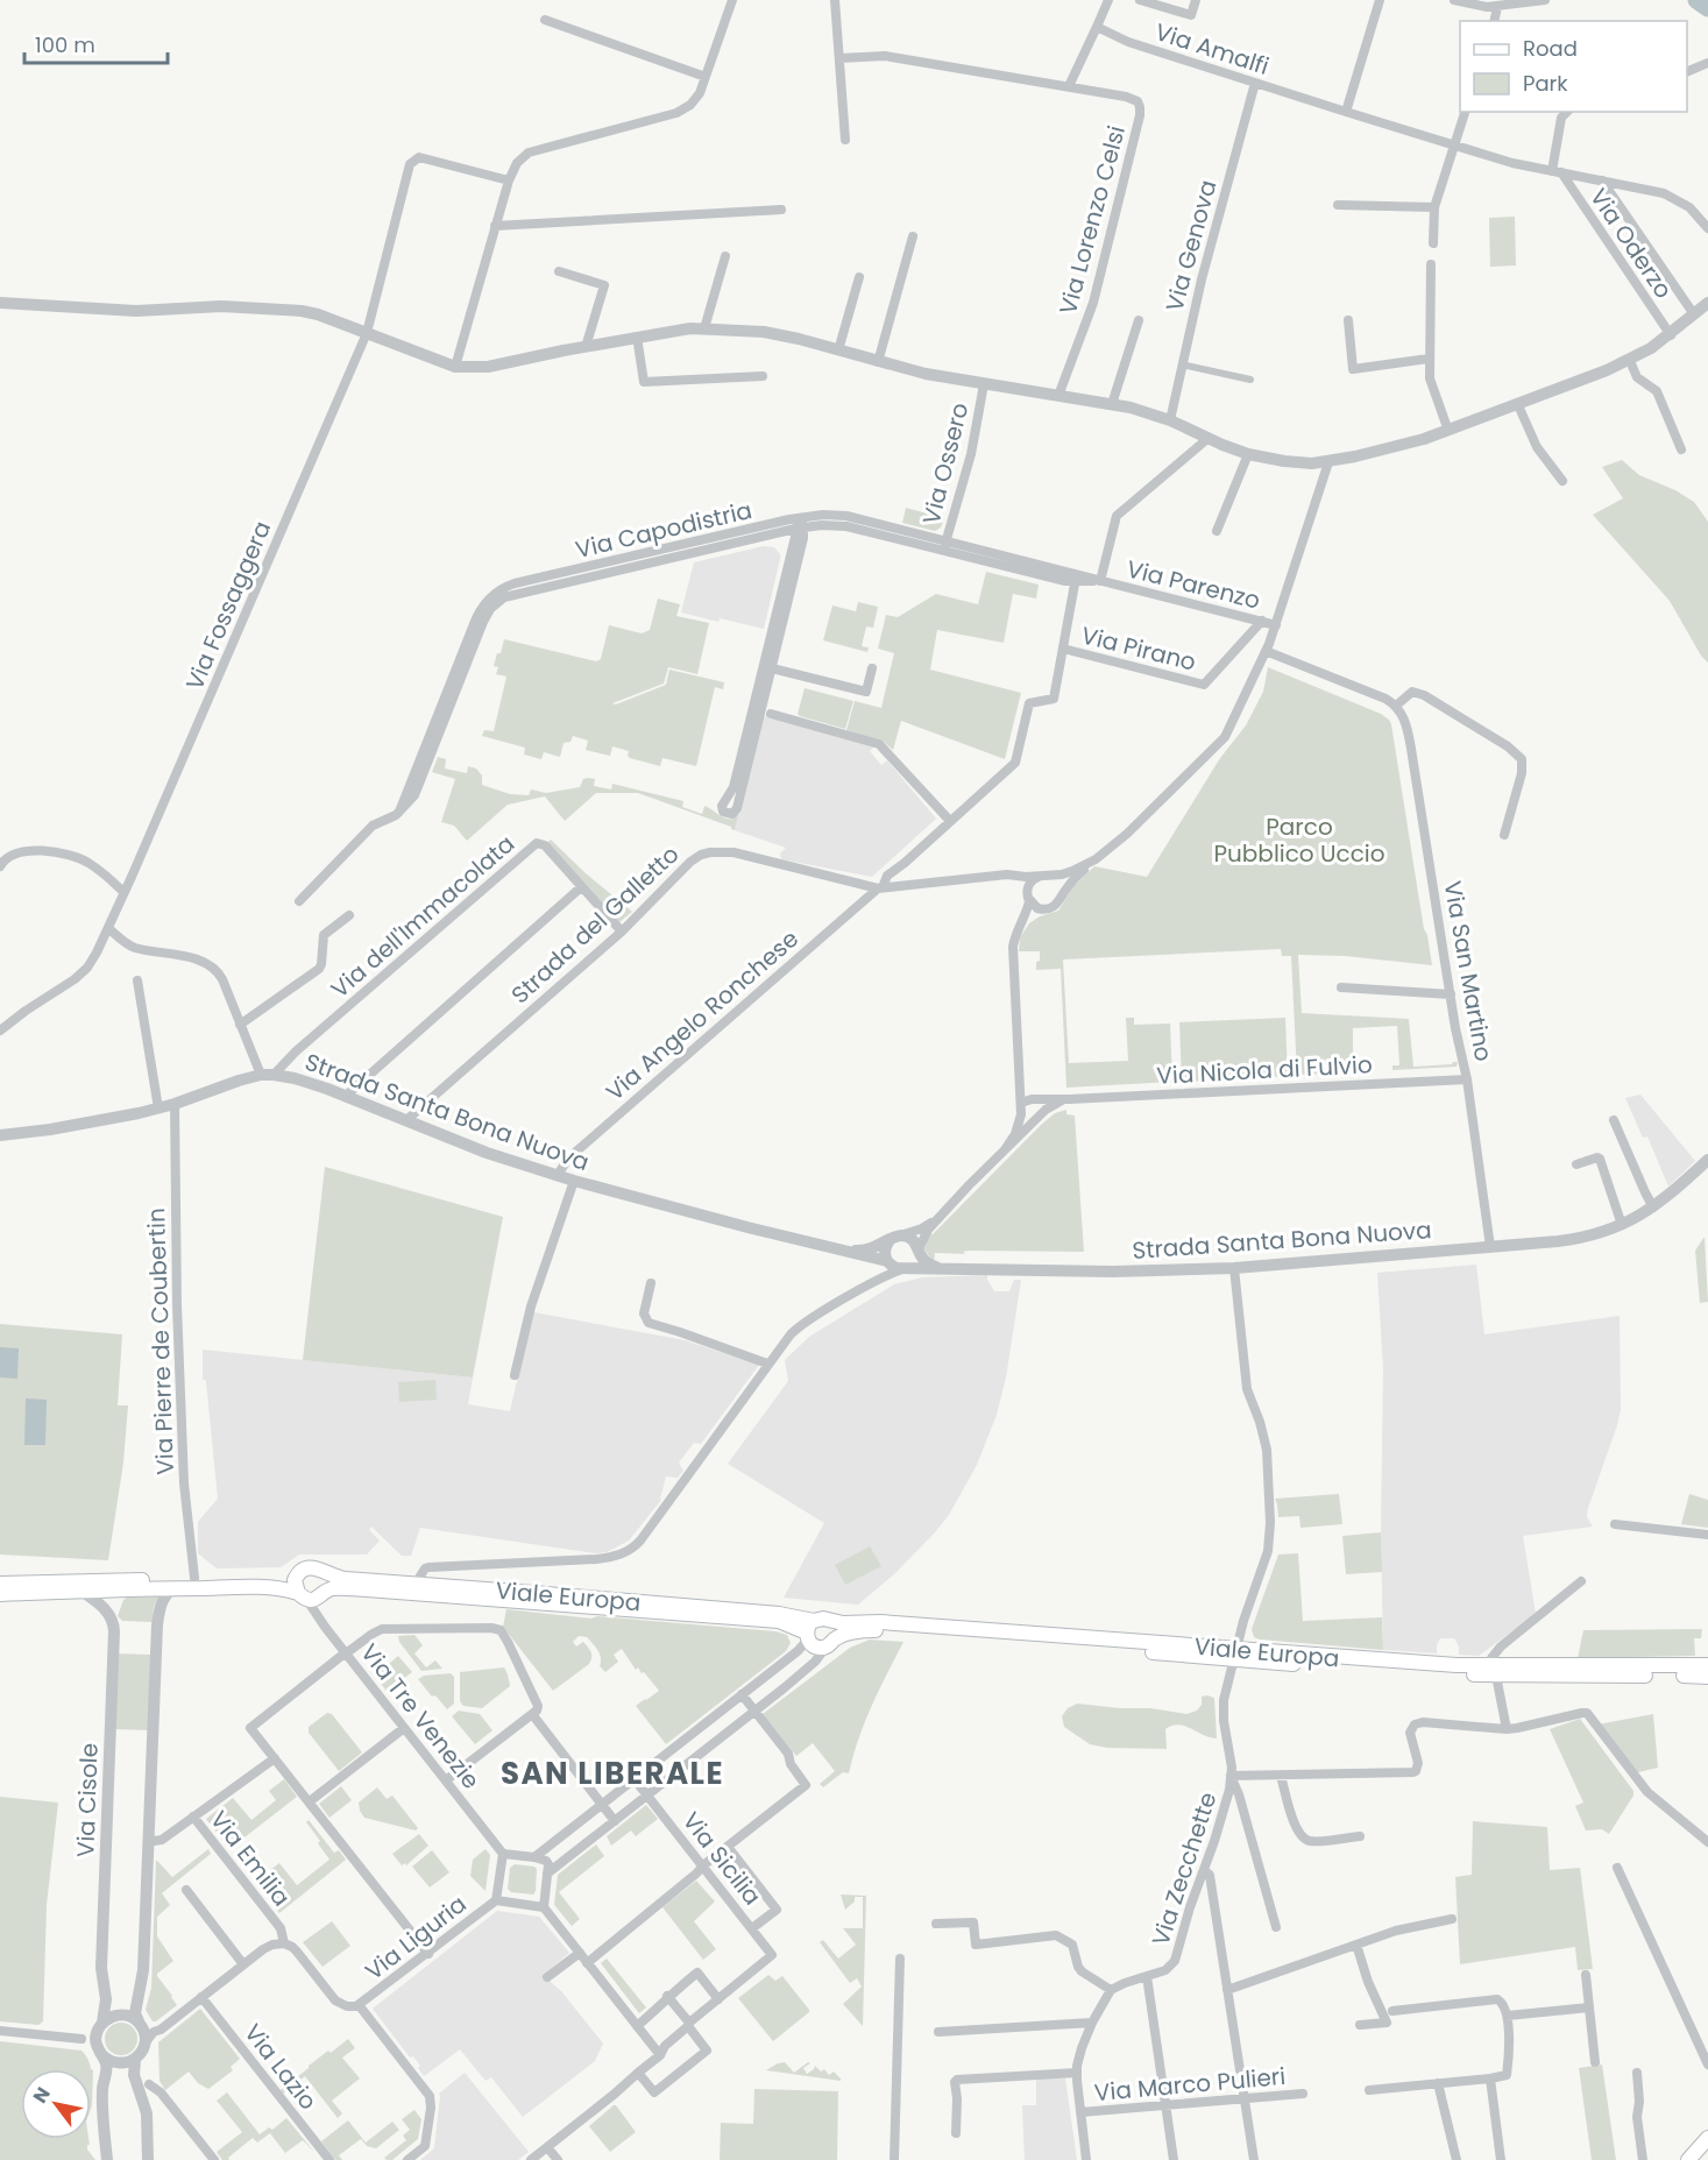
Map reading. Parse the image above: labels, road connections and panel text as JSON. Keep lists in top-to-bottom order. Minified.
{"streets":{"main road":["Viale Europa"],"street":["Via Amalfi","Via Lorenzo Celsi","Via Oderzo","Via Genova","Via Ossero","Via Capodistria","Via Parenzo","Via Fossaggera","Via Pirano","Via dell'Immacolata","Strada del Galletto","Via San Martino","Via Angelo Ronchese","Via Nicola di Fulvio","Strada Santa Bona Nuova","Via Pierre de Coubertin","Via Tre Venezie","Via Cisole","Via Emilia","Via Sicilia","Via Zecchette","Via Liguria","Via Lazio","Via Marco Pulieri"]},"crossings":[["Via Amalfi","Via Oderzo"],["Via Amalfi","Via Genova"],["Via Ossero","Via Capodistria"],["Via Capodistria","Via Parenzo"],["Via Parenzo","Via Pirano"],["Via Parenzo","Strada del Galletto"],["Via dell'Immacolata","Strada del Galletto"],["Via dell'Immacolata","Strada Santa Bona Nuova"],["Strada del Galletto","Via Angelo Ronchese"],["Strada del Galletto","Via Nicola di Fulvio"],["Strada del Galletto","Strada Santa Bona Nuova"],["Via San Martino","Via Nicola di Fulvio"],["Via San Martino","Strada Santa Bona Nuova"],["Via Angelo Ronchese","Strada Santa Bona Nuova"],["Strada Santa Bona Nuova","Via Pierre de Coubertin"],["Strada Santa Bona Nuova","Via Zecchette"],["Via Pierre de Coubertin","Viale Europa"],["Viale Europa","Via Tre Venezie"],["Viale Europa","Via Cisole"],["Viale Europa","Via Zecchette"],["Via Emilia","Via Liguria"]],"districts":["SAN LIBERALE"],"parks":["Parco Pubblico Uccio"],"legend":["Road","Park"],"scale_bar":"100 m","north":"top left"}
